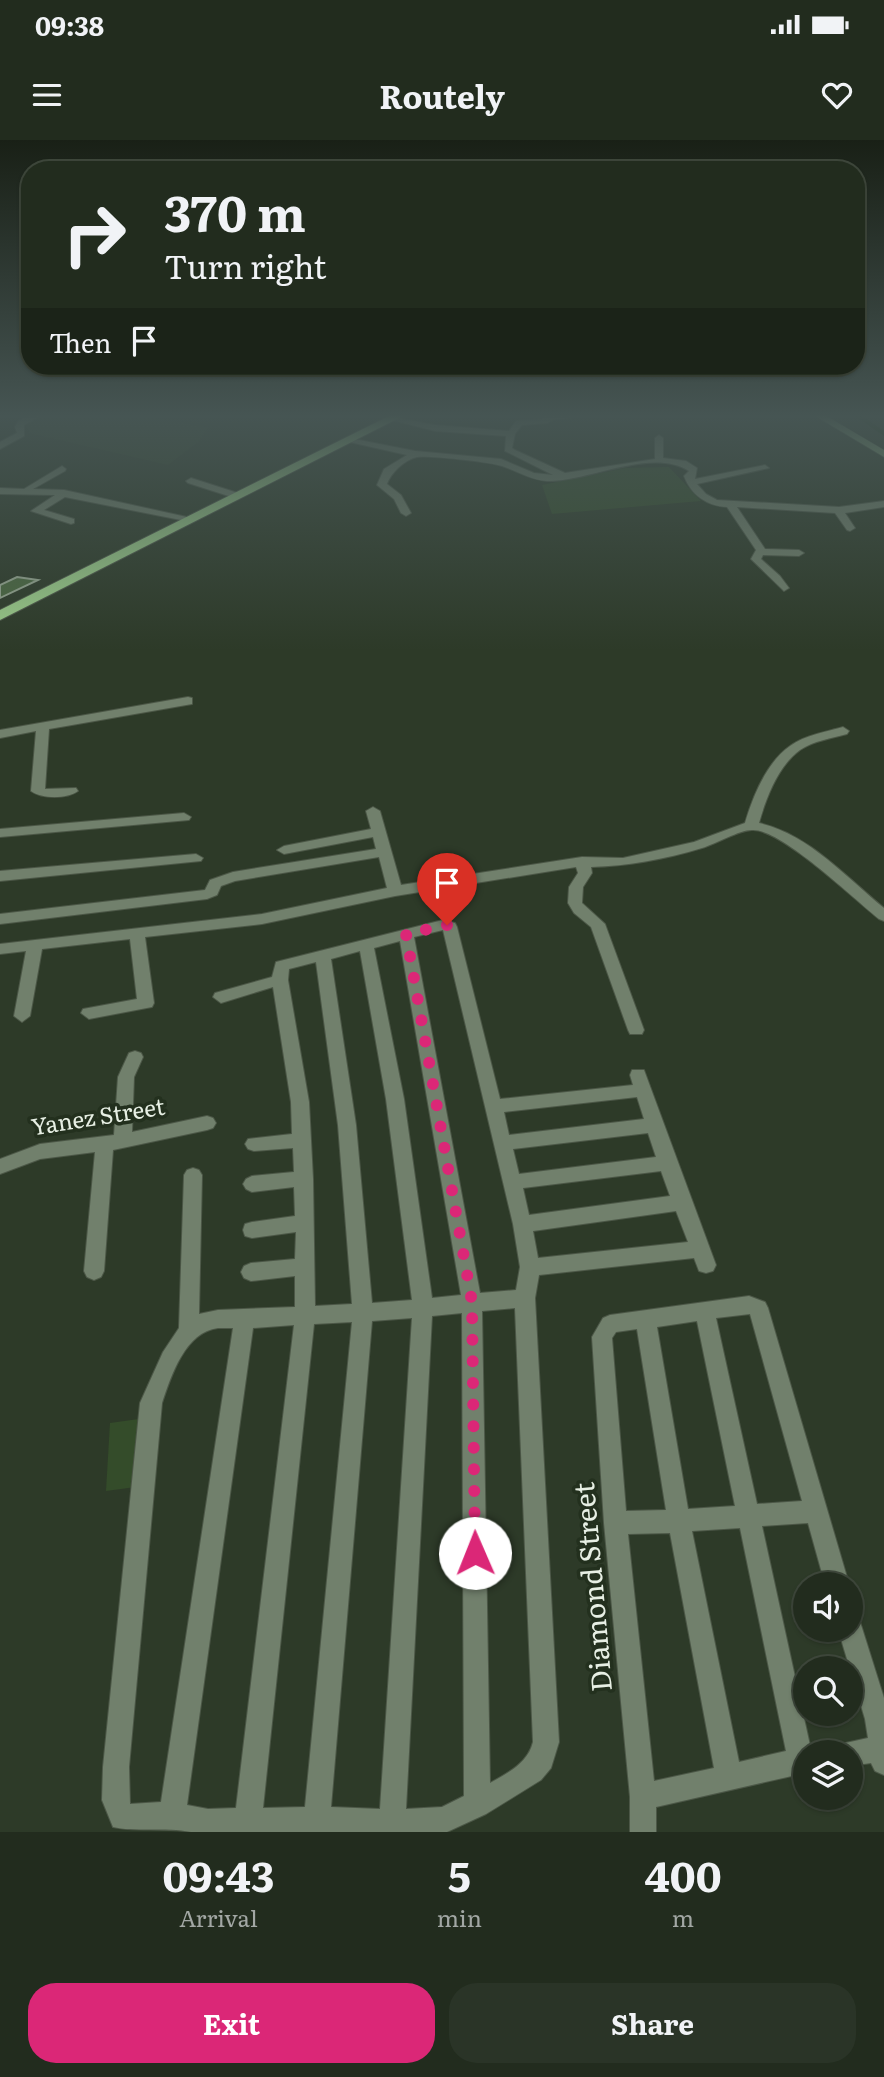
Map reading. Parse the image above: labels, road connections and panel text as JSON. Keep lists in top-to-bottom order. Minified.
{"streets":{"street":["Yanez Street","Diamond Street"]},"page":{"status":"09:38","header":"Routely","turn":["370 m","Turn right"],"then":"Then","eta":["09:43","Arrival","5","min","400","m"],"buttons":["Exit","Share"]}}
